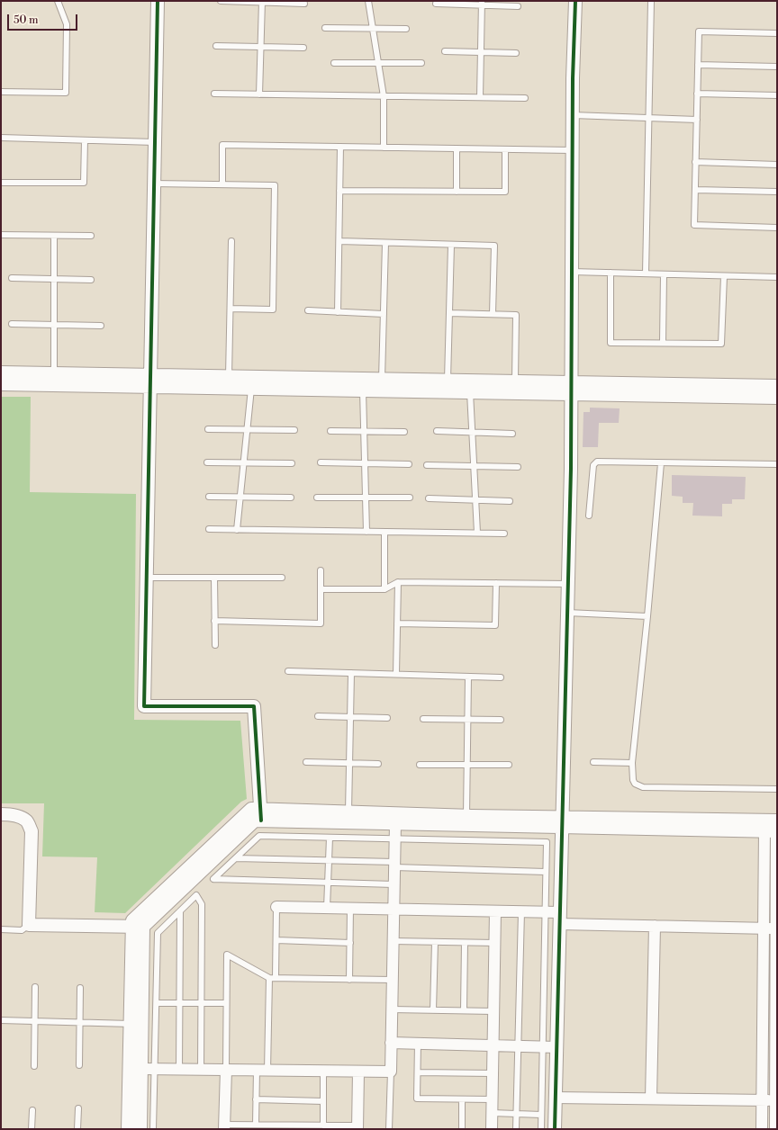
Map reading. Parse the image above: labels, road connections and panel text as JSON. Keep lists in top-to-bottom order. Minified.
{"scale_bar":"50 m"}
